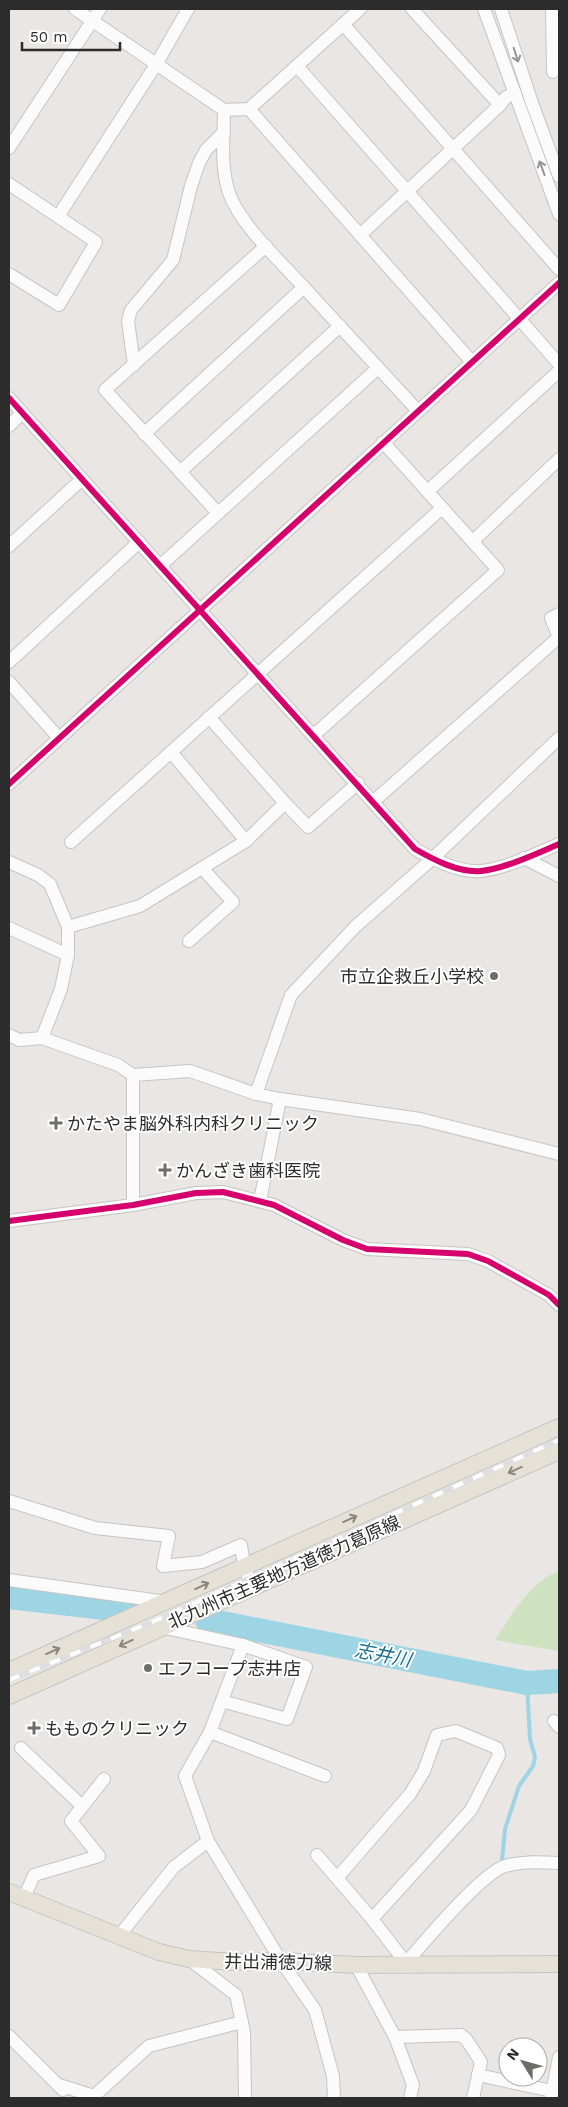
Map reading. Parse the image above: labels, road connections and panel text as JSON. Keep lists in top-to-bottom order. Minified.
{"streets":{"main road":["北九州市主要地方道徳力葛原線","井出浦徳力線"]},"water":["志井川"],"places":{"other":["市立企救丘小学校","エフコープ志井店"],"health":["かたやま脳外科内科クリニック","かんざき歯科医院","もものクリニック"]},"scale_bar":"50 m","north":"top left"}
